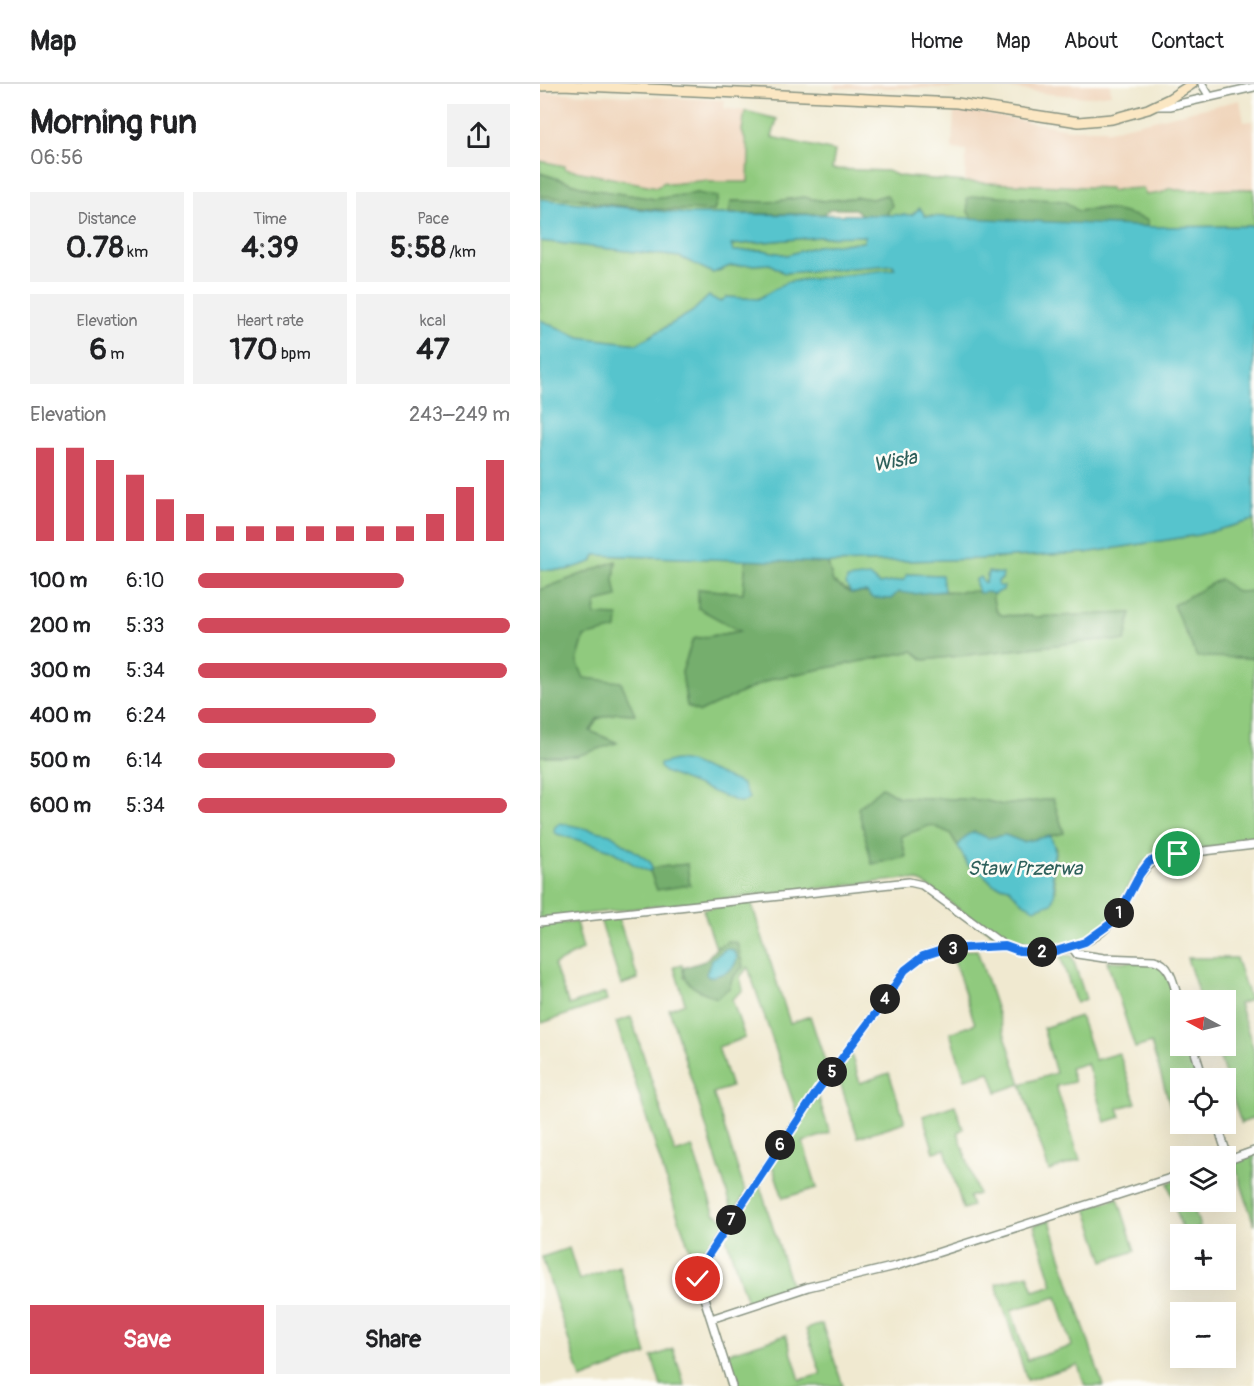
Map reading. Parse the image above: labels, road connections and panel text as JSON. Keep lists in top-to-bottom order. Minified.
{"water":["Wisła","Staw Przerwa"],"north":"left","page":{"header":"Map","nav":["Home","Map","About","Contact"],"heading":["Morning run","06:56"],"stats":[["Distance","0.78 km"],["Time","4:39"],["Pace","5:58 /km"],["Elevation","6 m"],["Heart rate","170 bpm"],["kcal","47"]],"chart":["Elevation","243–249 m"],"list":[{"name":"100 m","note":"6:10"},{"name":"200 m","note":"5:33"},{"name":"300 m","note":"5:34"},{"name":"400 m","note":"6:24"},{"name":"500 m","note":"6:14"},{"name":"600 m","note":"5:34"}],"pins":["1","3","2","4","5","6","7"],"map_buttons":["+","−"],"buttons":["Save","Share"]}}
